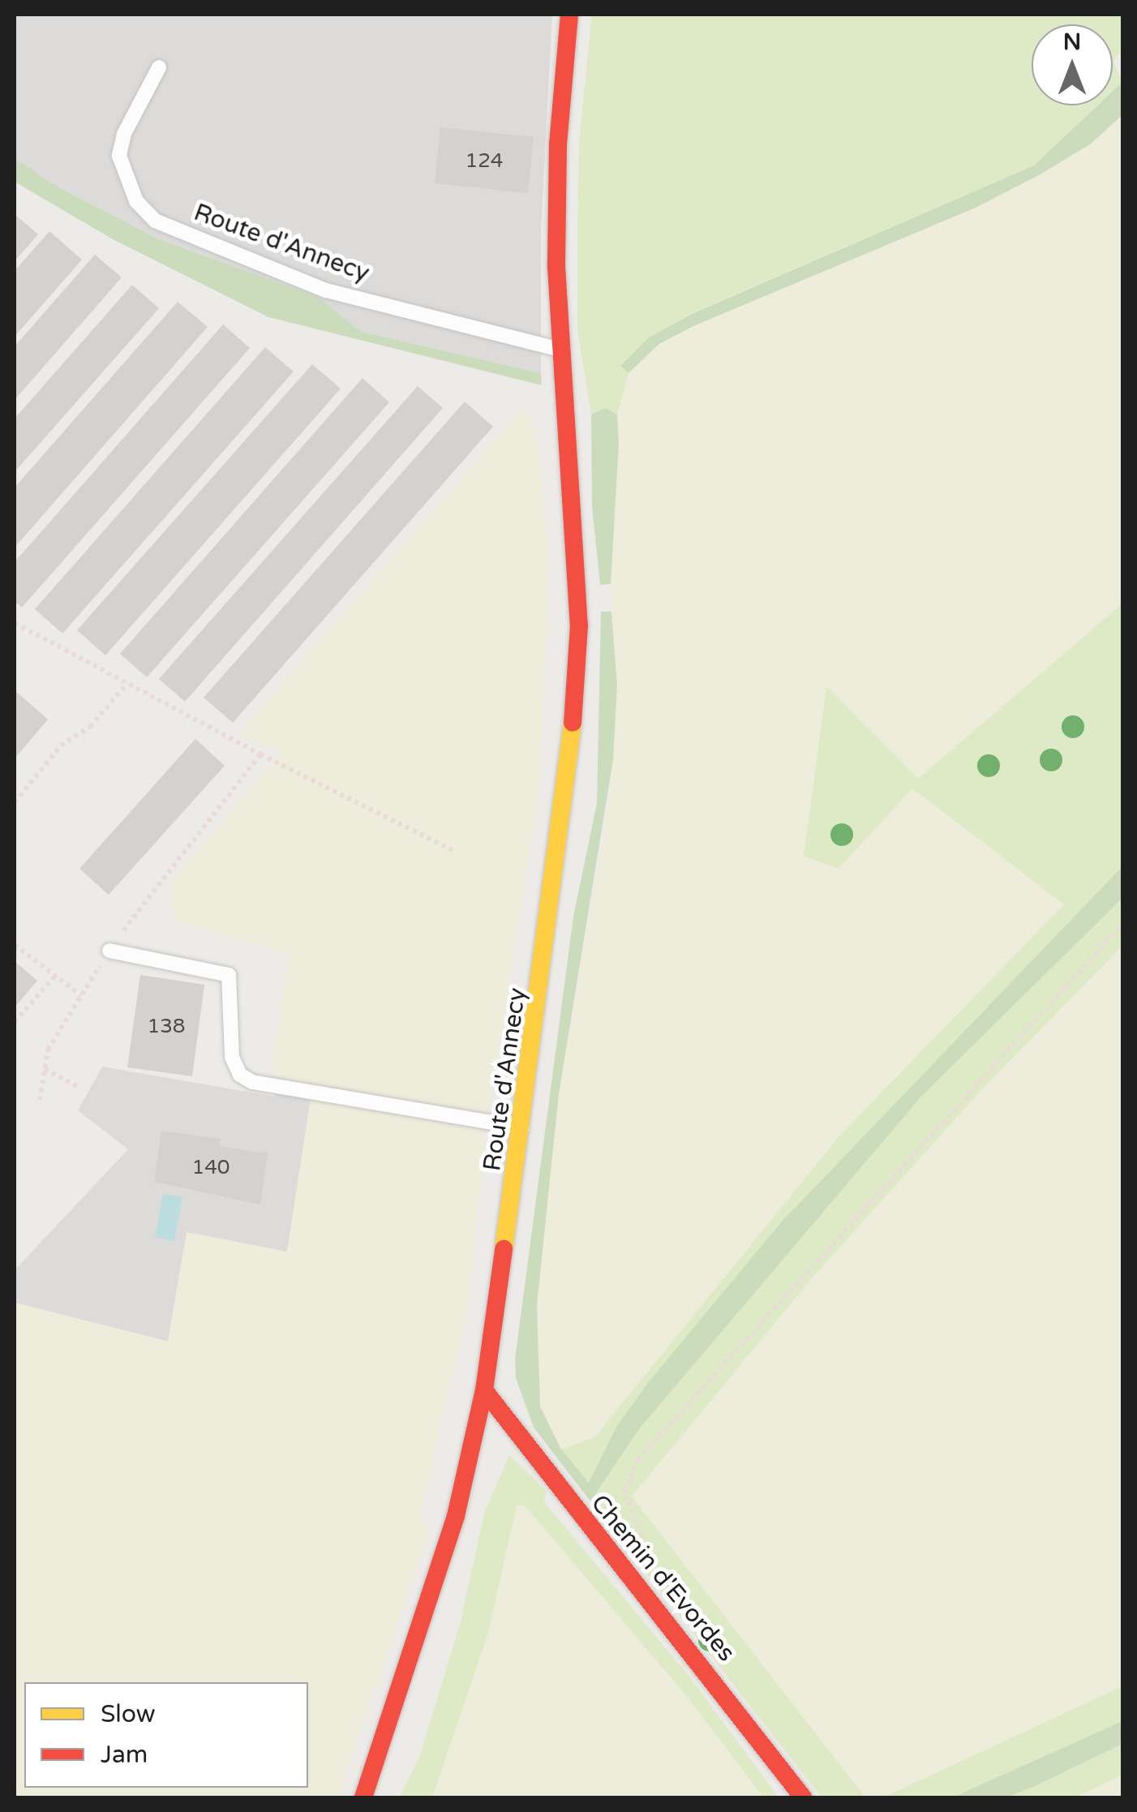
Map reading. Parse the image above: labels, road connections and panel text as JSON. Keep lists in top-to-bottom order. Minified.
{"streets":{"main road":["Route d'Annecy","Chemin d'Evordes"]},"crossings":[["Route d'Annecy","Chemin d'Evordes"]],"house_numbers":["124","138","140"],"legend":["Slow","Jam"],"north":"top"}
